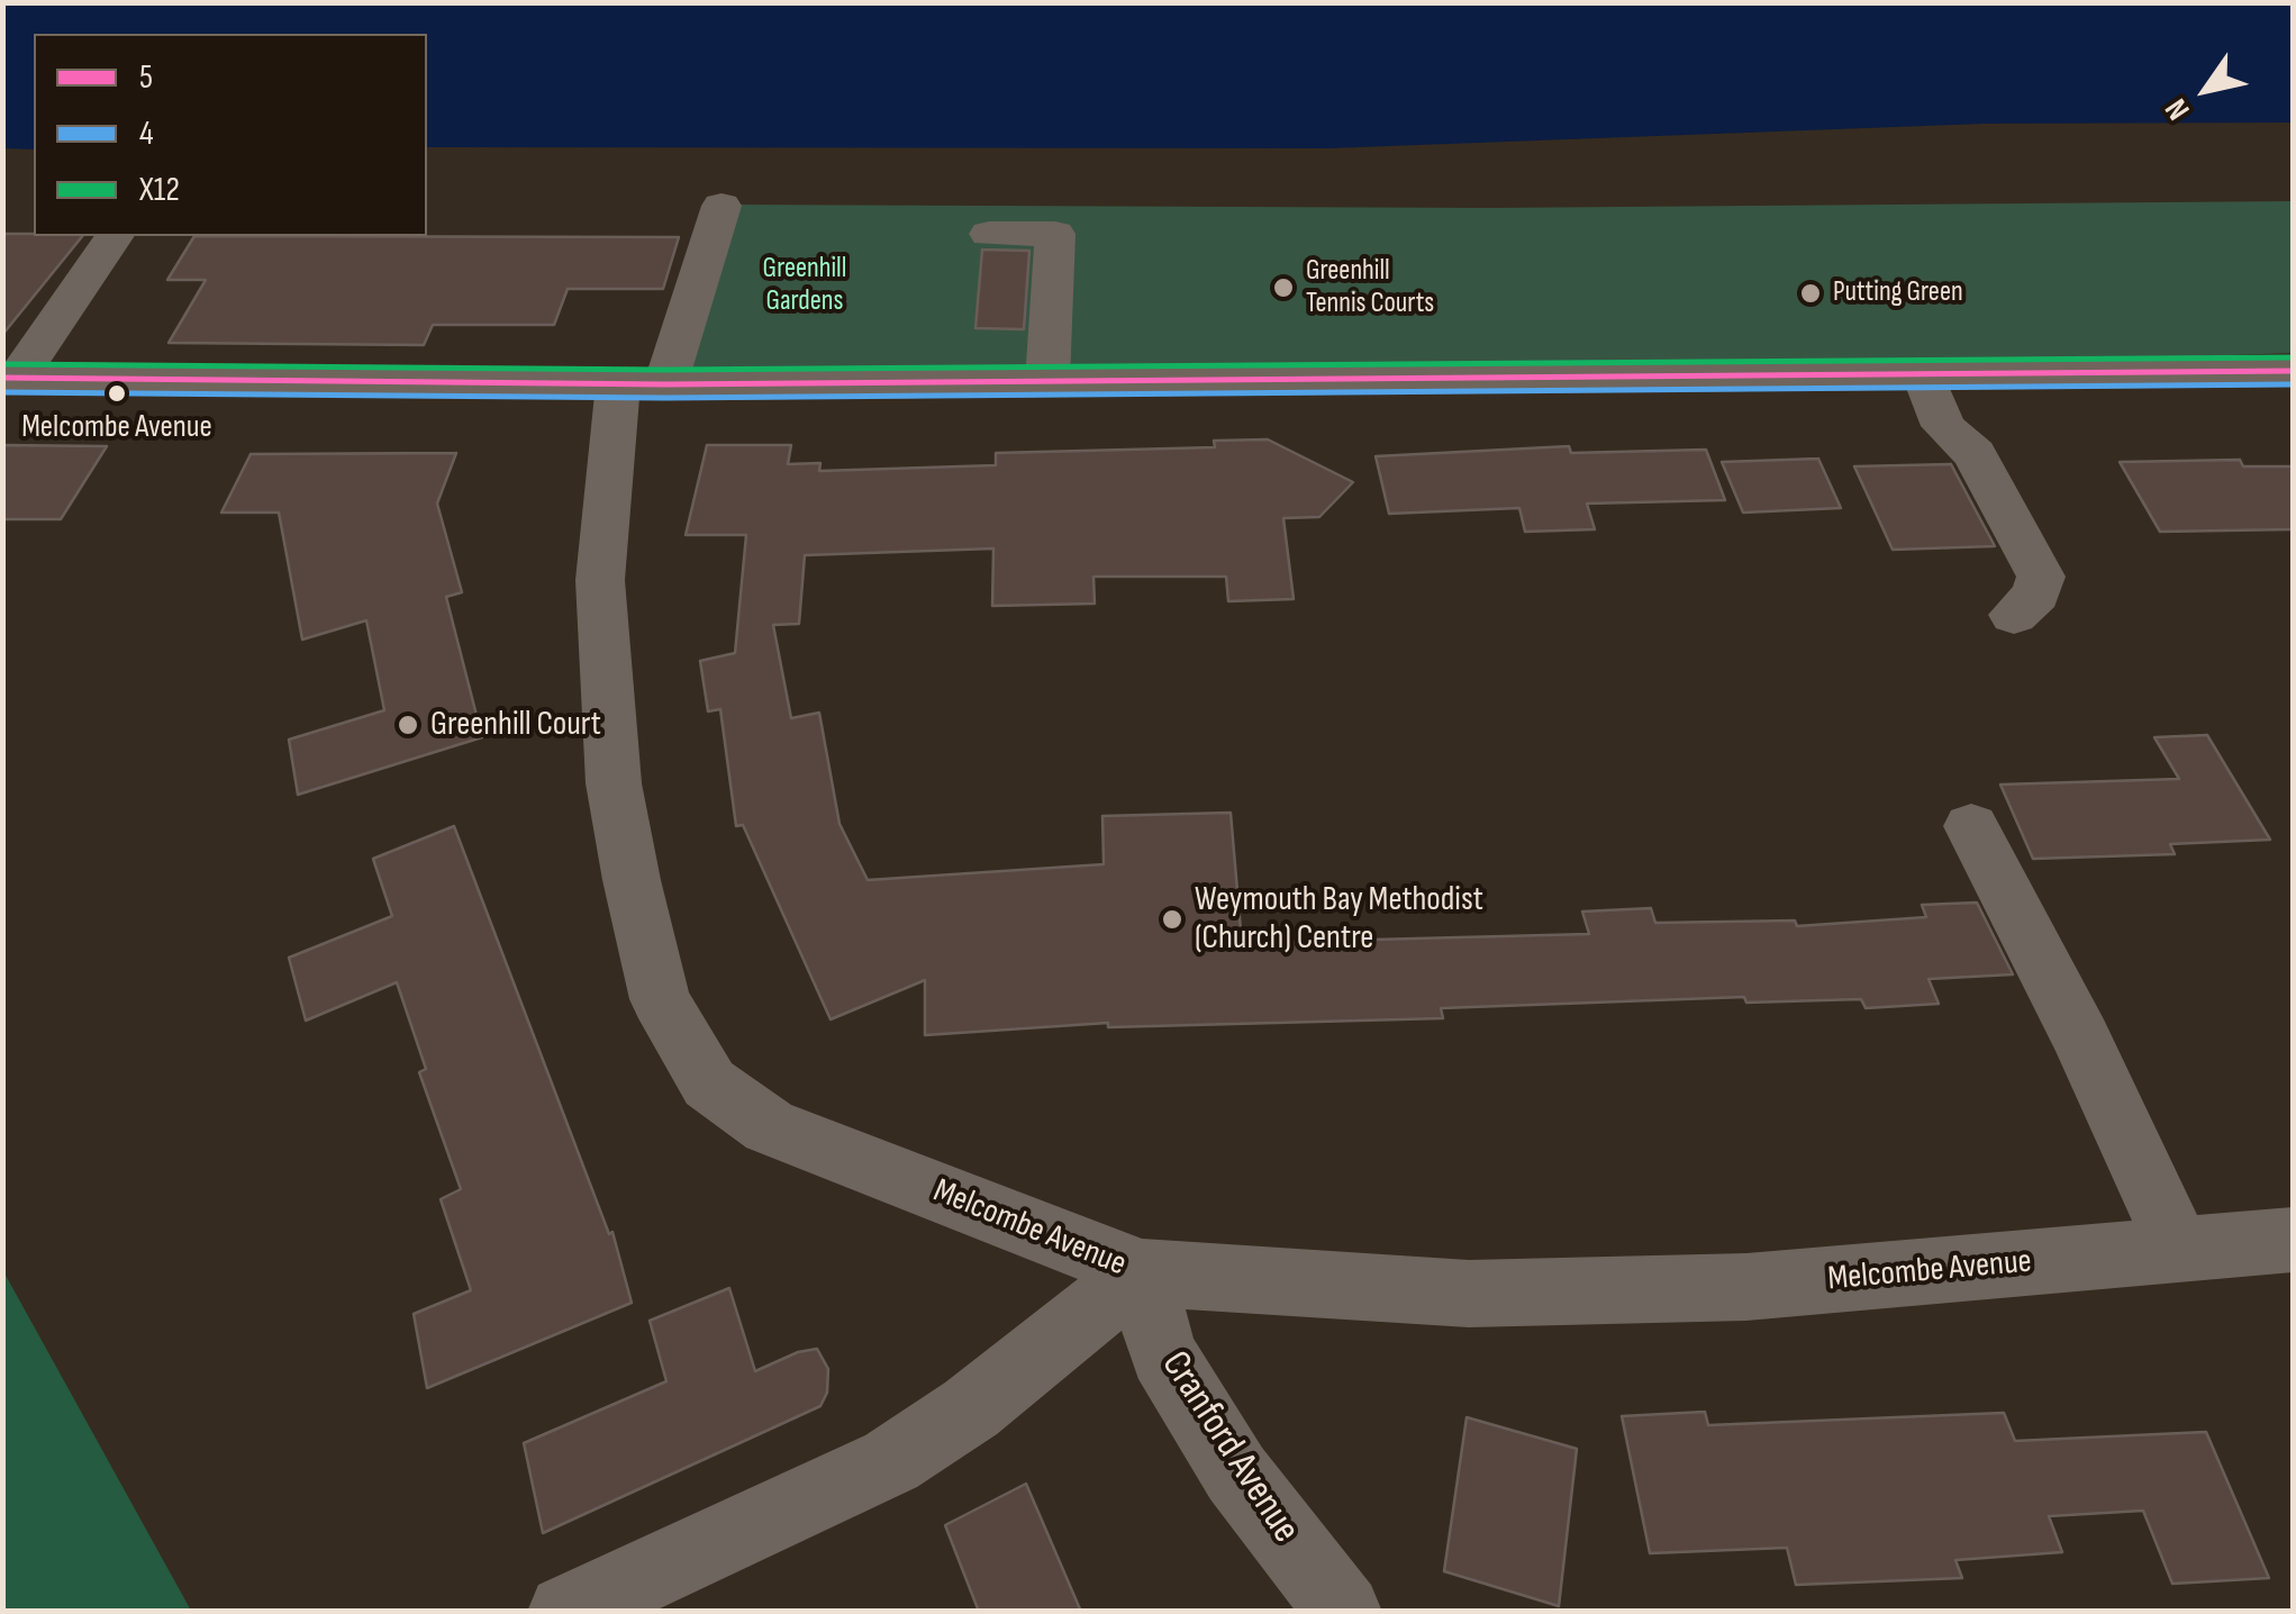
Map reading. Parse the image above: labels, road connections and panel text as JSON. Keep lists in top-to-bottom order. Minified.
{"streets":{"street":["Melcombe Avenue","Cranford Avenue"]},"crossings":[["Melcombe Avenue","Cranford Avenue"]],"parks":["Greenhill Gardens"],"places":["Greenhill Tennis Courts","Putting Green","Melcombe Avenue","Greenhill Court","Weymouth Bay Methodist (Church) Centre"],"lines":["transit line X12","transit line 5","transit line 4"],"legend":["5","4","X12"],"north":"bottom left"}
